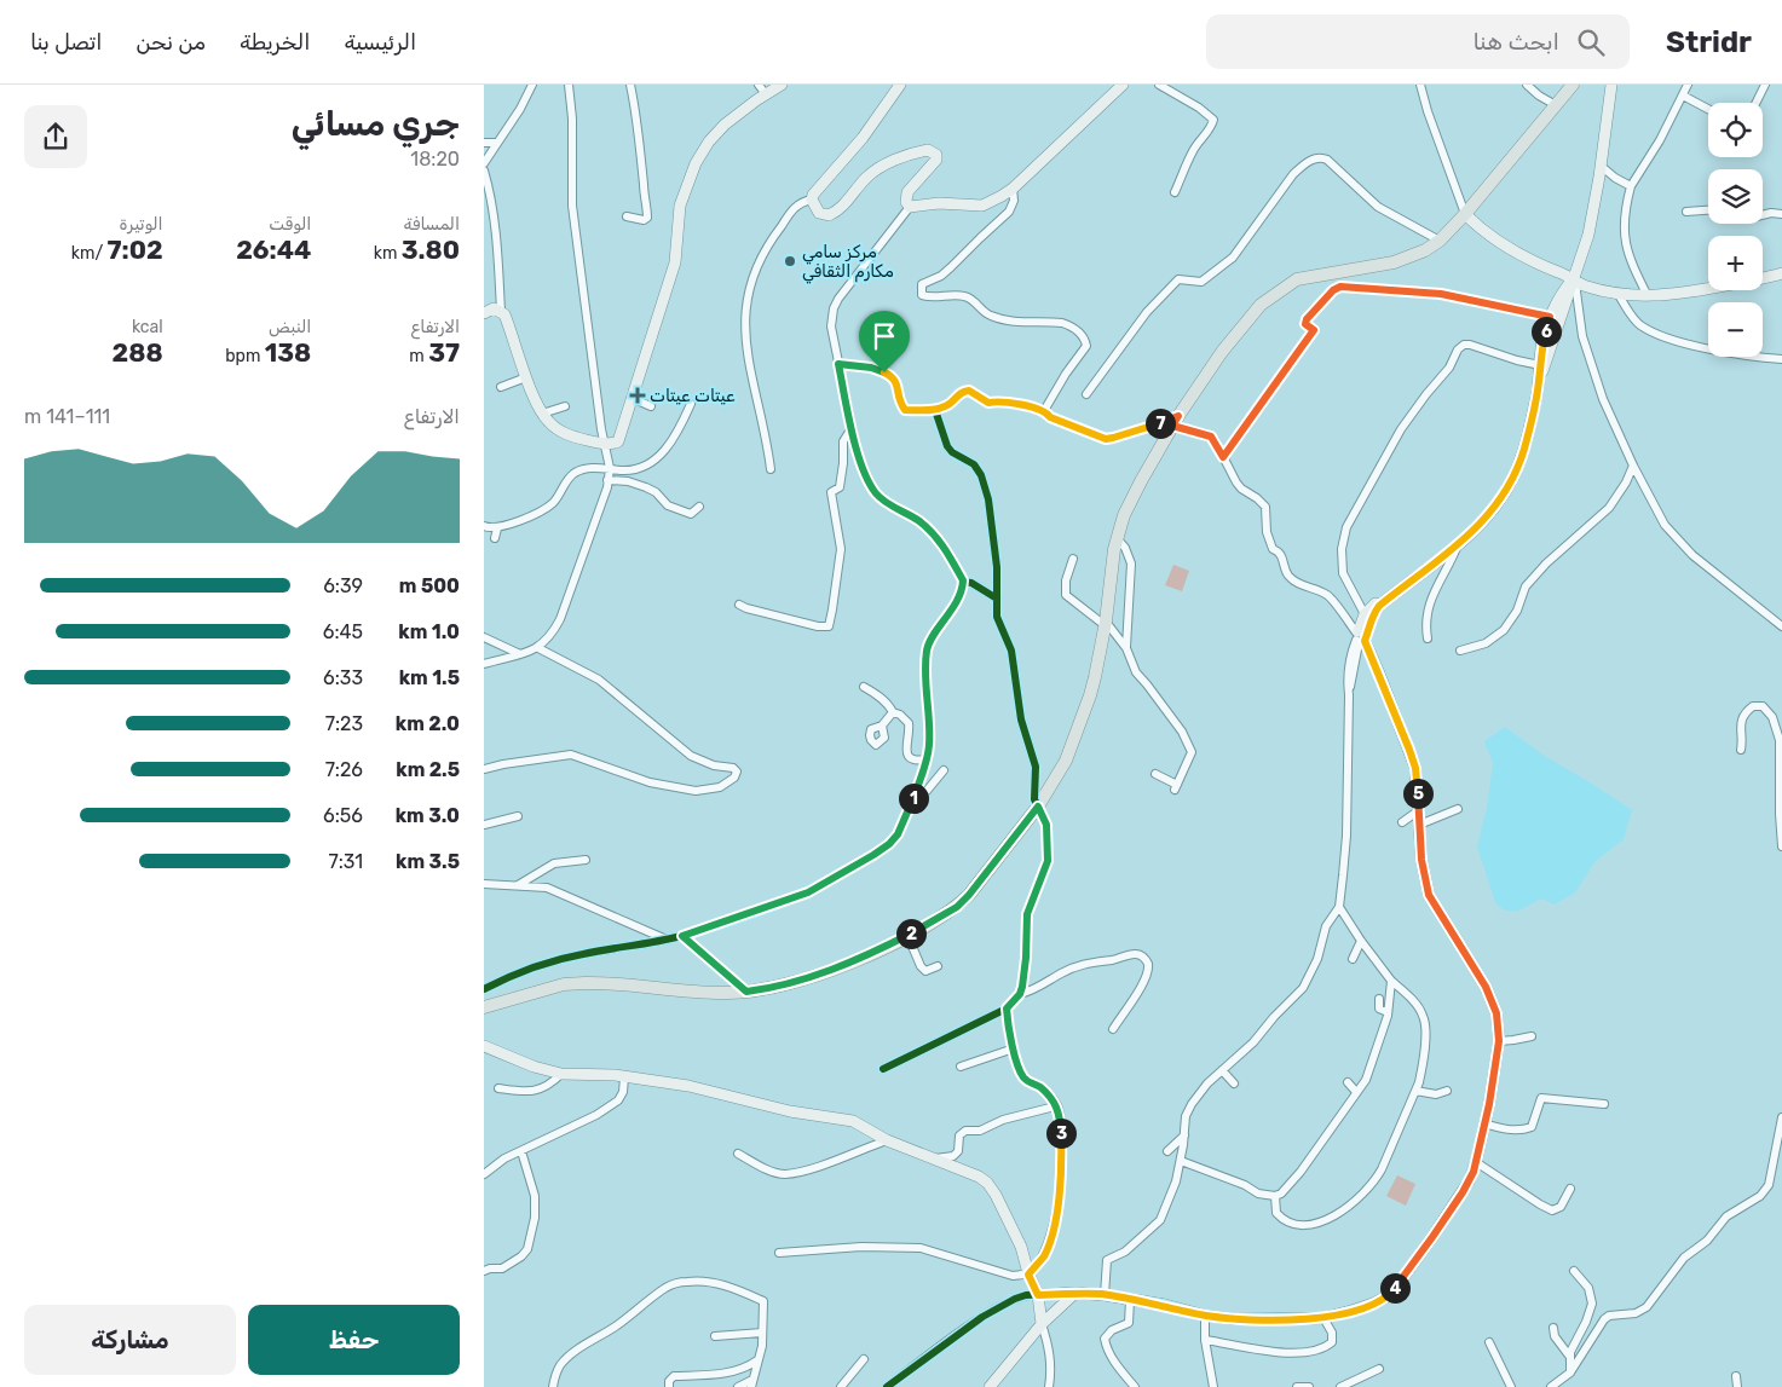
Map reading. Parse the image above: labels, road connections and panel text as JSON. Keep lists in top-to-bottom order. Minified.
{"places":{"other":["مركز سامي مكارم الثقافي"],"health":["عيتات عيتات"]},"page":{"header":"Stridr","search":"ابحث هنا","nav":["الرئيسية","الخريطة","من نحن","اتصل بنا"],"heading":["جري مسائي","18:20"],"map_buttons":["+","−"],"stats":[["المسافة","3.80 km"],["الوقت","26:44"],["الوتيرة","7:02 /km"],["الارتفاع","37 m"],["النبض","138 bpm"],["kcal","288"]],"pins":["6","7","5","1","2","3","4"],"chart":["الارتفاع","111–141 m"],"list":[{"name":"500 m","note":"6:39"},{"name":"1.0 km","note":"6:45"},{"name":"1.5 km","note":"6:33"},{"name":"2.0 km","note":"7:23"},{"name":"2.5 km","note":"7:26"},{"name":"3.0 km","note":"6:56"},{"name":"3.5 km","note":"7:31"}],"buttons":["حفظ","مشاركة"]}}
